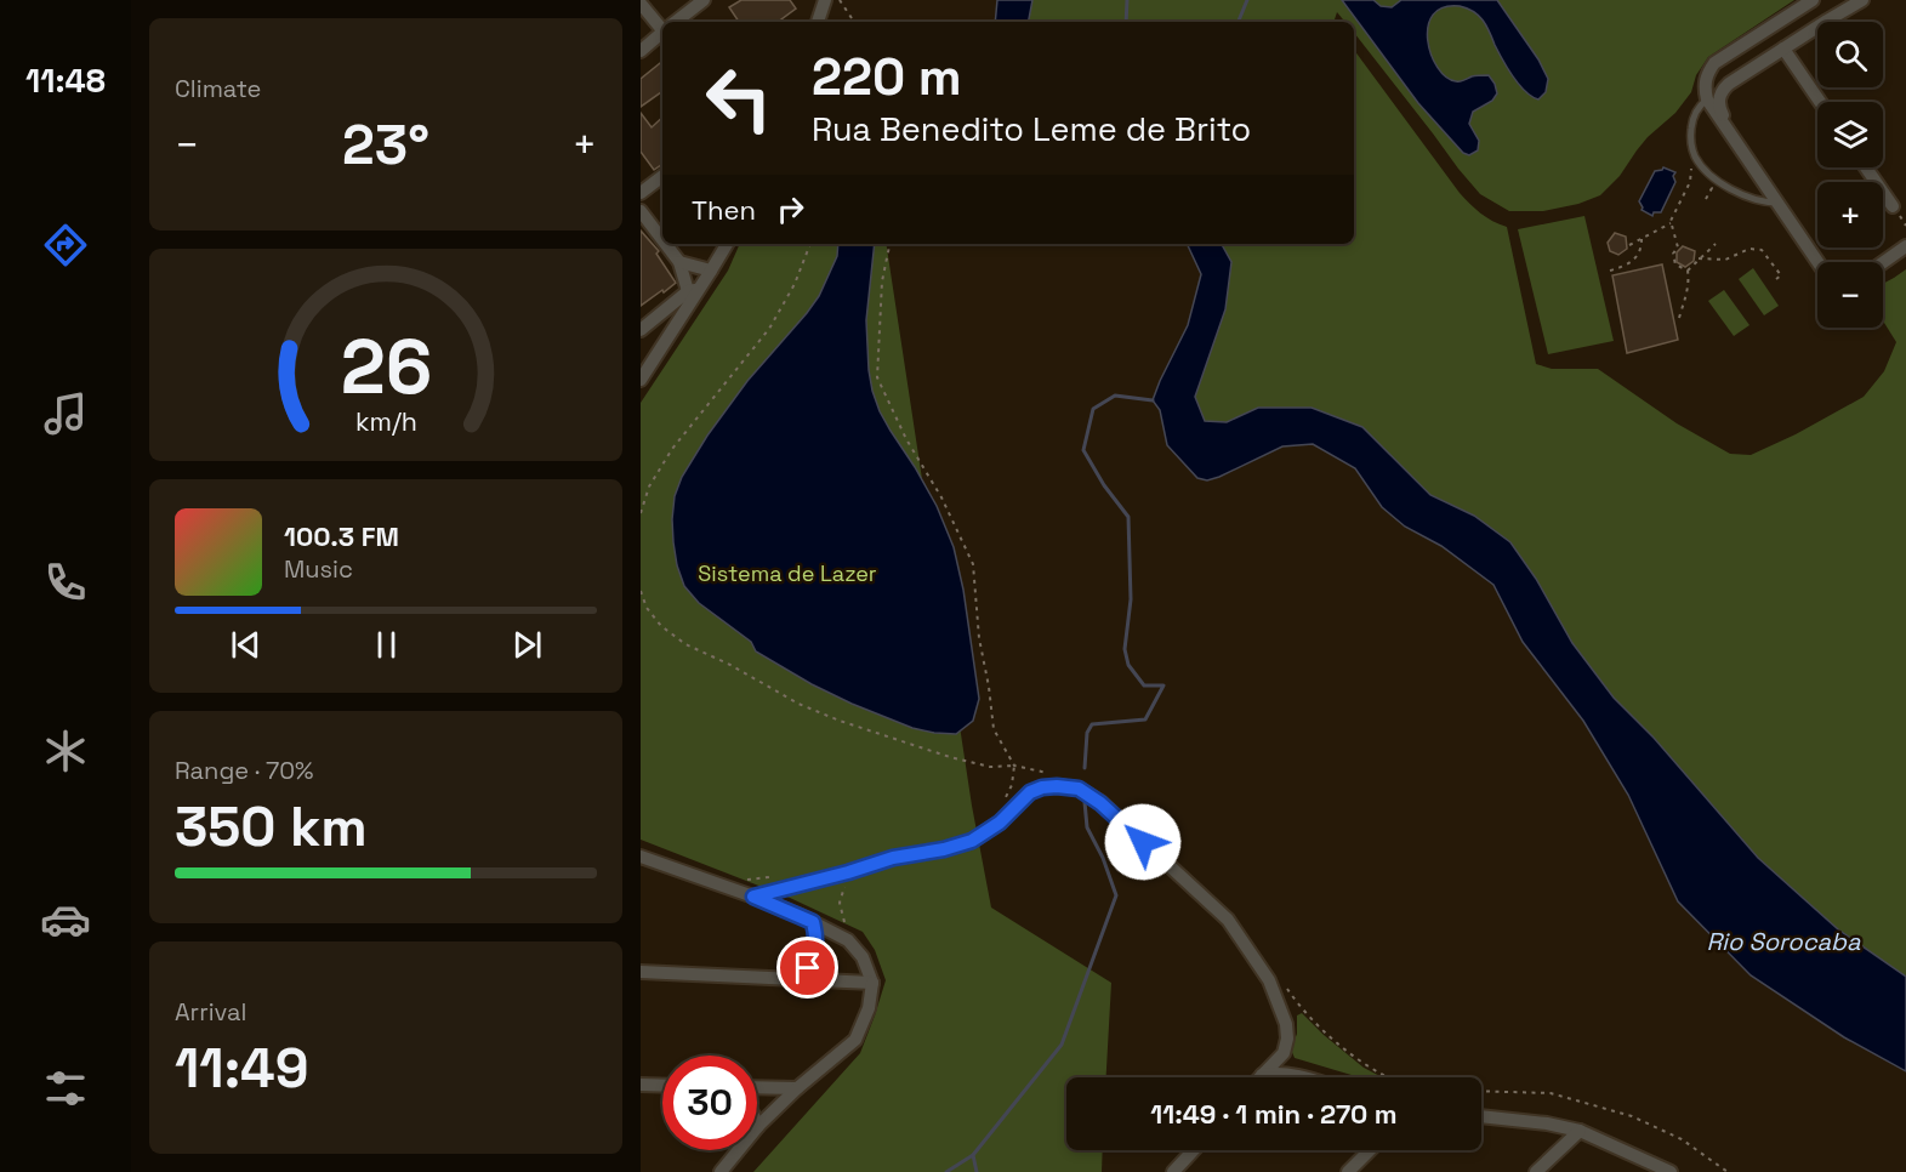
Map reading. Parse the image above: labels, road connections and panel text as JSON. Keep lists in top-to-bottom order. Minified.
{"water":["Rio Sorocaba"],"parks":["Sistema de Lazer"],"page":{"tabs":"11:48","tile":["Climate",["Range · 70%","350 km"],["Arrival","11:49"]],"map_buttons":["+","−"],"turn":["220 m","Rua Benedito Leme de Brito"],"heat":["−","23°","+"],"then":"Then","song":["100.3 FM","Music"],"limit":"30","trip":"11:49 · 1 min · 270 m","gauge":["26","km/h"]}}
